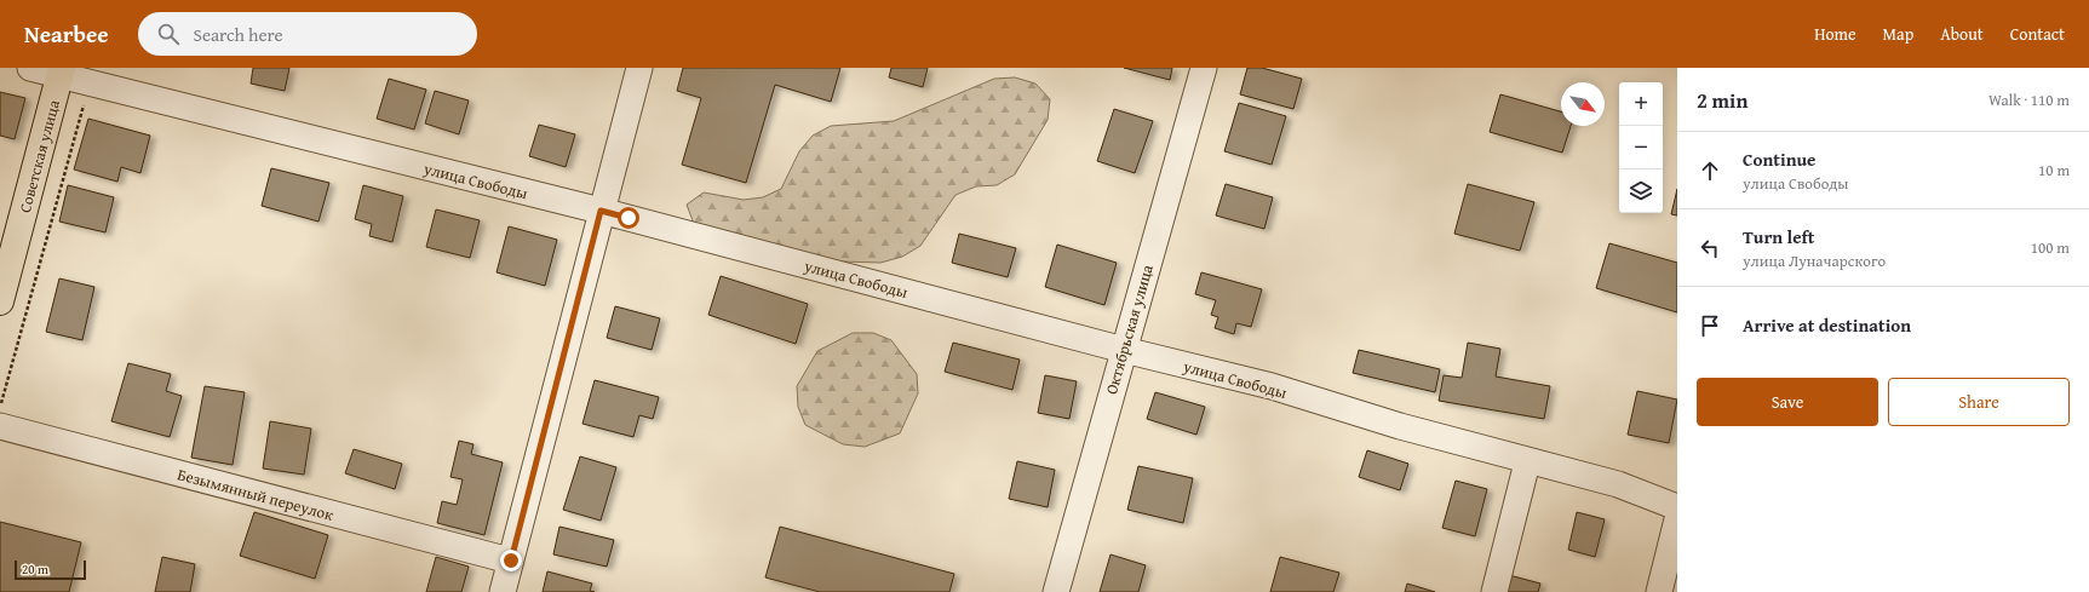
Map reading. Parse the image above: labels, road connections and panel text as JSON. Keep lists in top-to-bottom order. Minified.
{"streets":{"main road":["Советская улица"],"street":["улица Свободы","Октябрьская улица","Безымянный переулок"]},"crossings":[["Советская улица","улица Свободы"],["улица Свободы","Октябрьская улица"]],"scale_bar":"20 m","north":"bottom right","page":{"header":"Nearbee","search":"Search here","nav":["Home","Map","About","Contact"],"heading":["2 min","Walk · 110 m"],"map_buttons":["+","−"],"list":[["Continue","улица Свободы","10 m"],["Turn left","улица Луначарского","100 m"],"Arrive at destination"],"buttons":["Save","Share"],"scale":"20 m"}}
